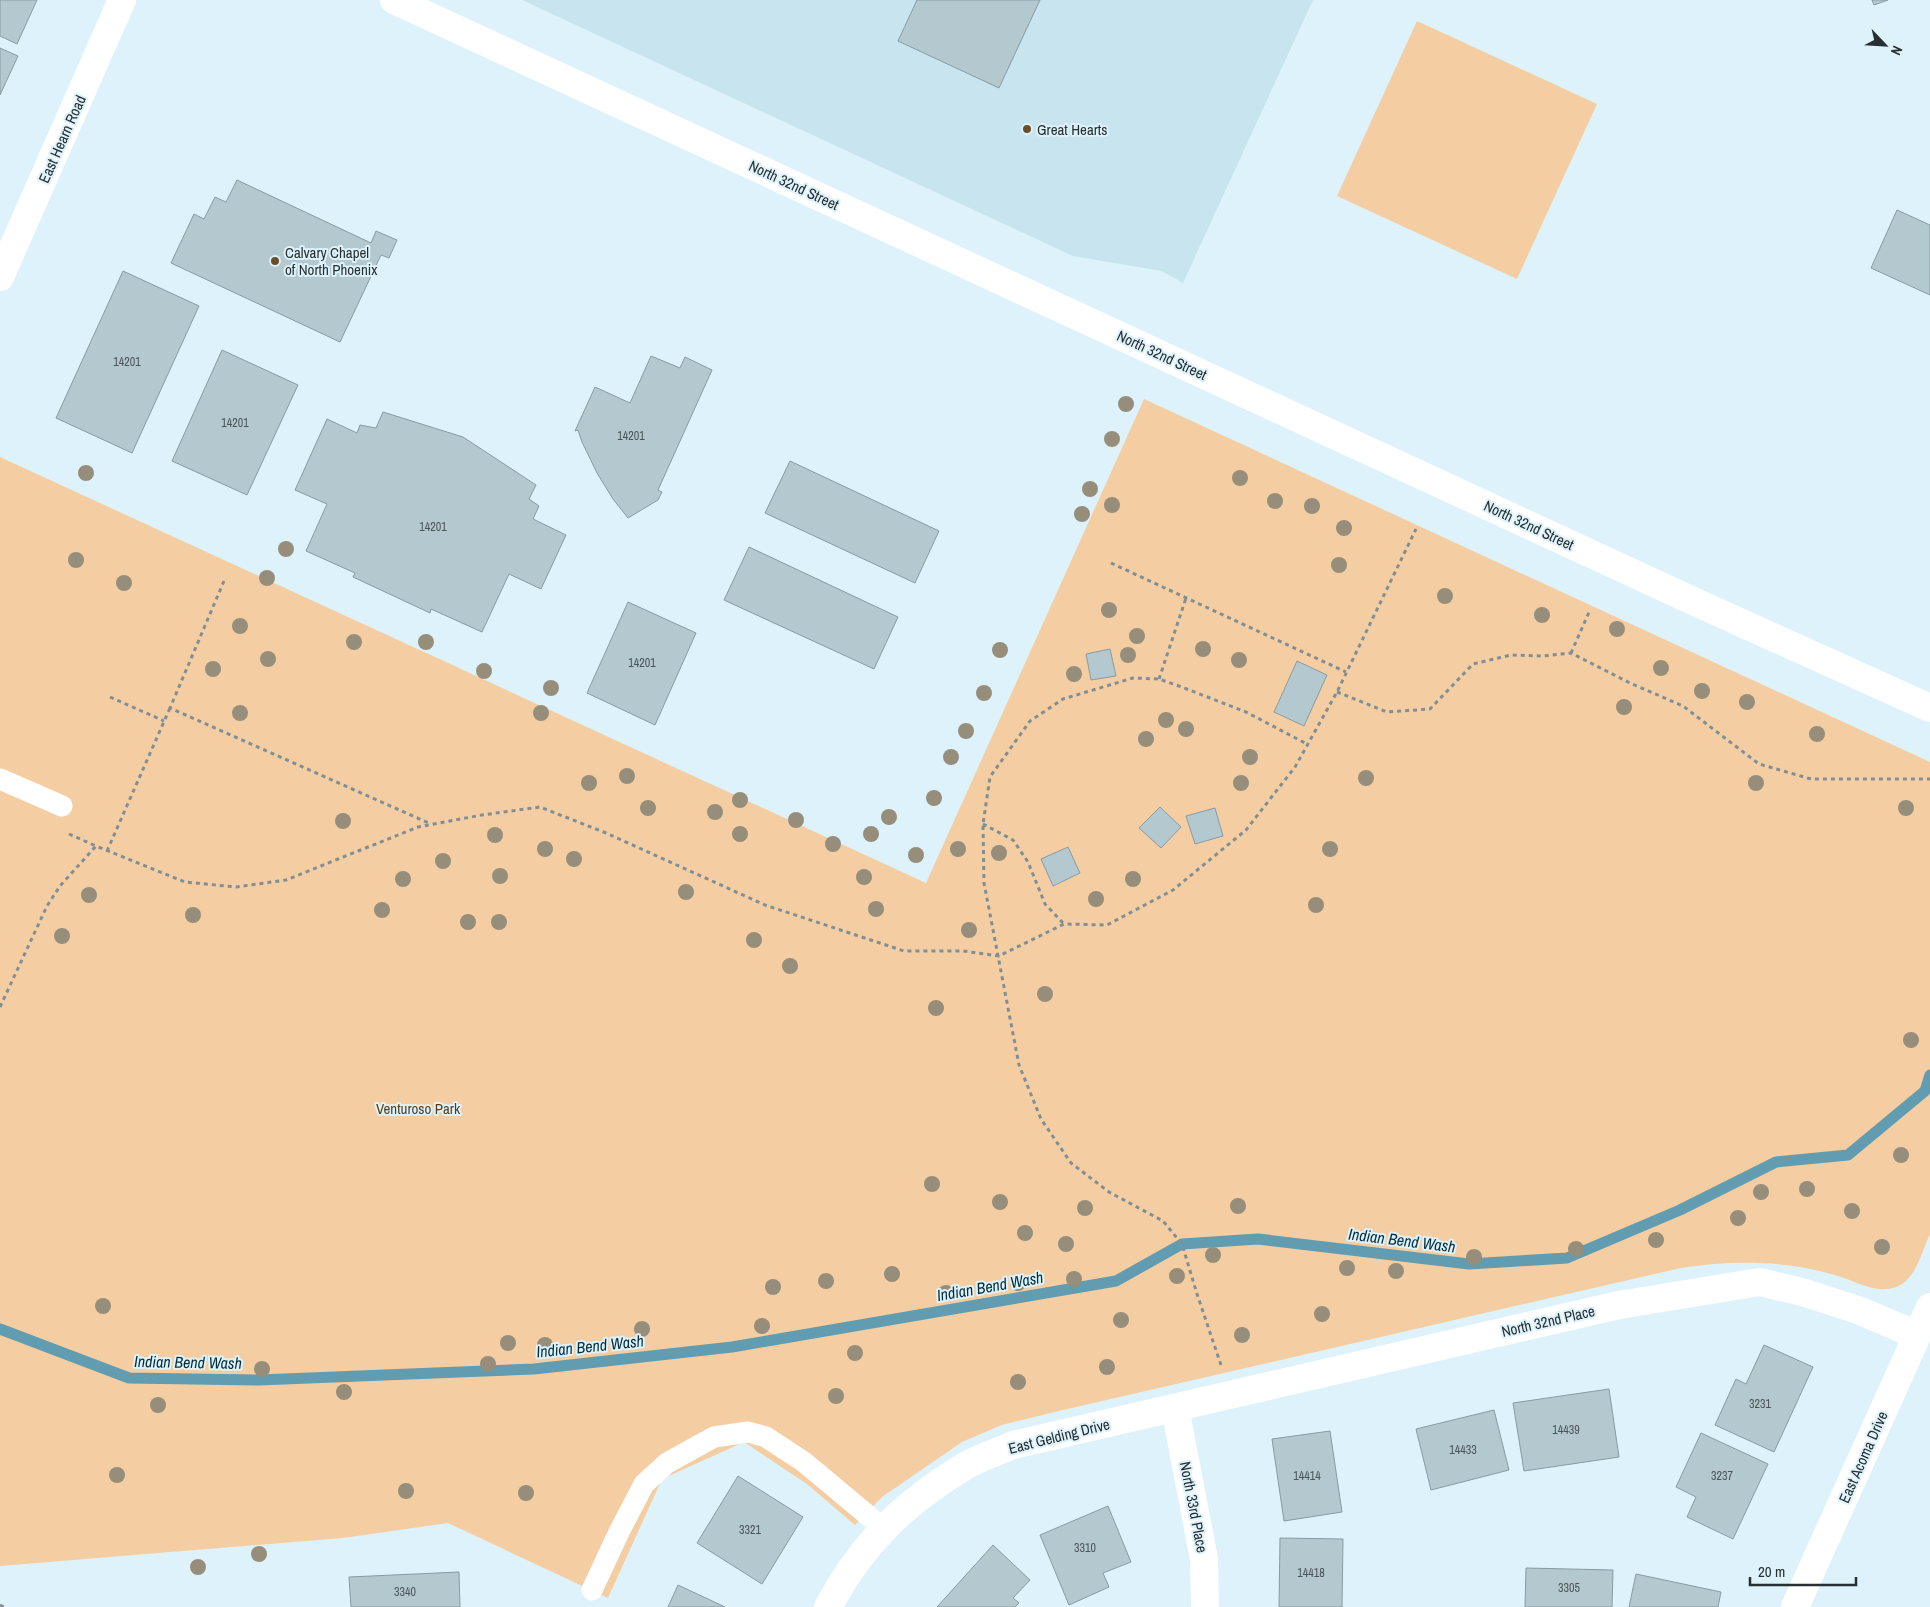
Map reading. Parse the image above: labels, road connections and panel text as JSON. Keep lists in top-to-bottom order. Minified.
{"streets":{"street":["East Hearn Road","North 32nd Street","North 32nd Place","East Gelding Drive","East Acoma Drive","North 33rd Place"]},"crossings":[["North 32nd Place","East Gelding Drive"],["North 32nd Place","East Acoma Drive"],["North 32nd Place","North 33rd Place"],["East Gelding Drive","North 33rd Place"]],"water":["Indian Bend Wash"],"parks":["Venturoso Park"],"places":["Great Hearts","Calvary Chapel of North Phoenix"],"house_numbers":["14201","14201","14201","14201","14201","3231","14439","14433","14414","3237","3321","3310","14418","3305","3340"],"scale_bar":"20 m","north":"bottom right"}
